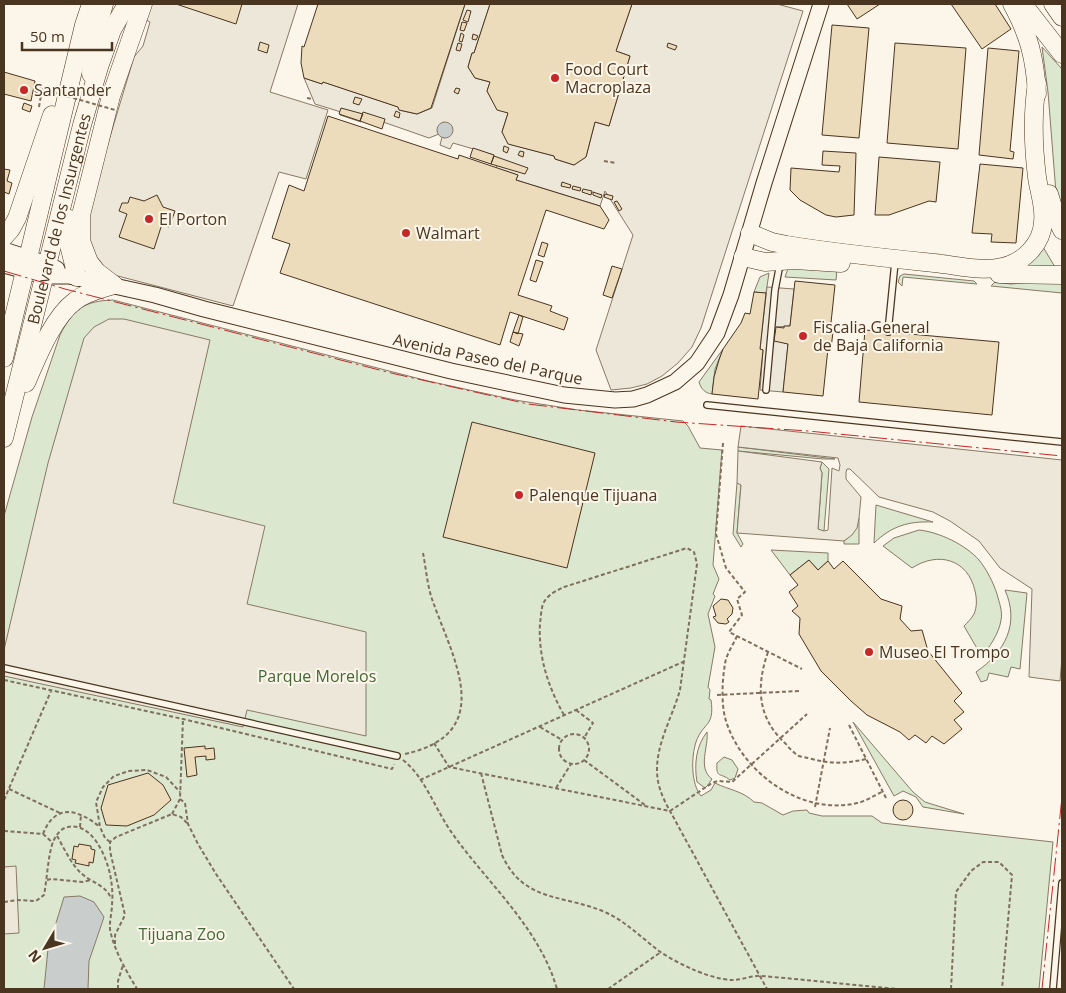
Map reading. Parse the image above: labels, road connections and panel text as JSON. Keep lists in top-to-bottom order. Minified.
{"streets":{"main road":["Boulevard de los Insurgentes","Avenida Paseo del Parque"]},"crossings":[["Boulevard de los Insurgentes","Avenida Paseo del Parque"]],"parks":["Parque Morelos","Tijuana Zoo"],"places":["Food Court Macroplaza","Santander","El Porton","Walmart","Fiscalia General de Baja California","Palenque Tijuana","Museo El Trompo"],"scale_bar":"50 m","north":"bottom left"}
